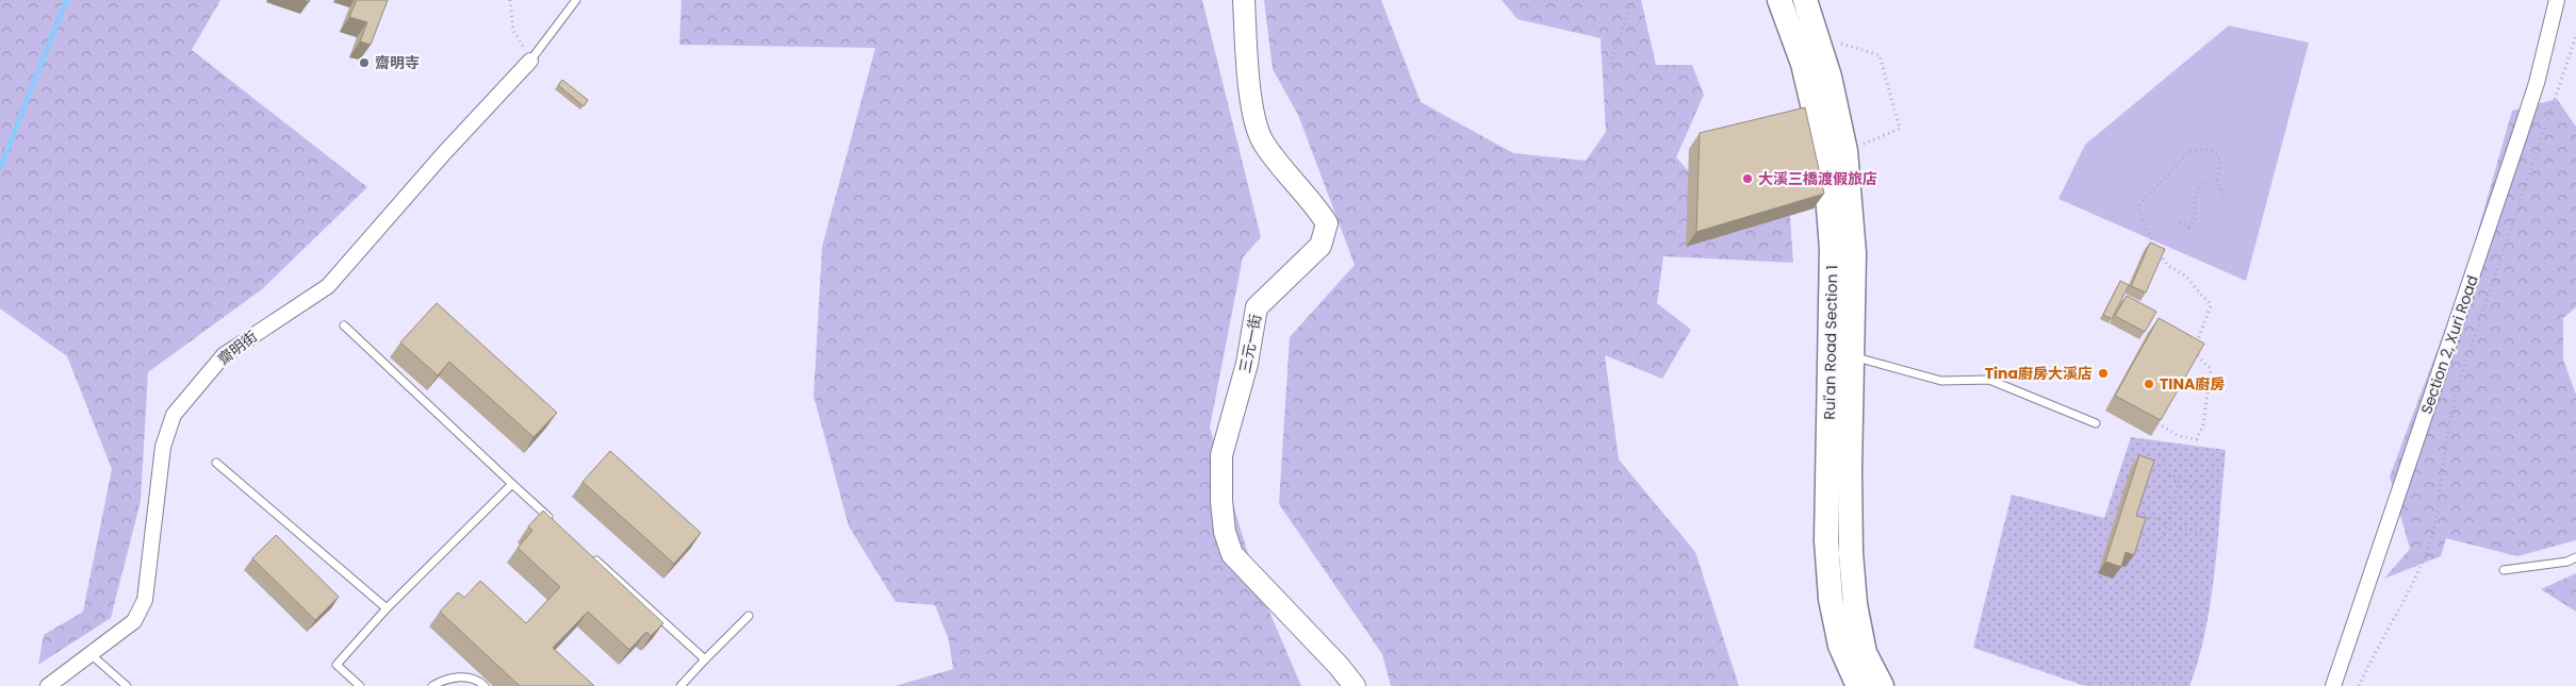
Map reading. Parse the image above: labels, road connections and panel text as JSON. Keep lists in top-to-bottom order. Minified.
{"streets":{"main road":["Rui'an Road Section 1"],"street":["三元一街","Section 2, Xuri Road","齋明街"]},"places":["齋明寺","大溪三橋渡假旅店","Tina廚房大溪店","TINA廚房"]}
